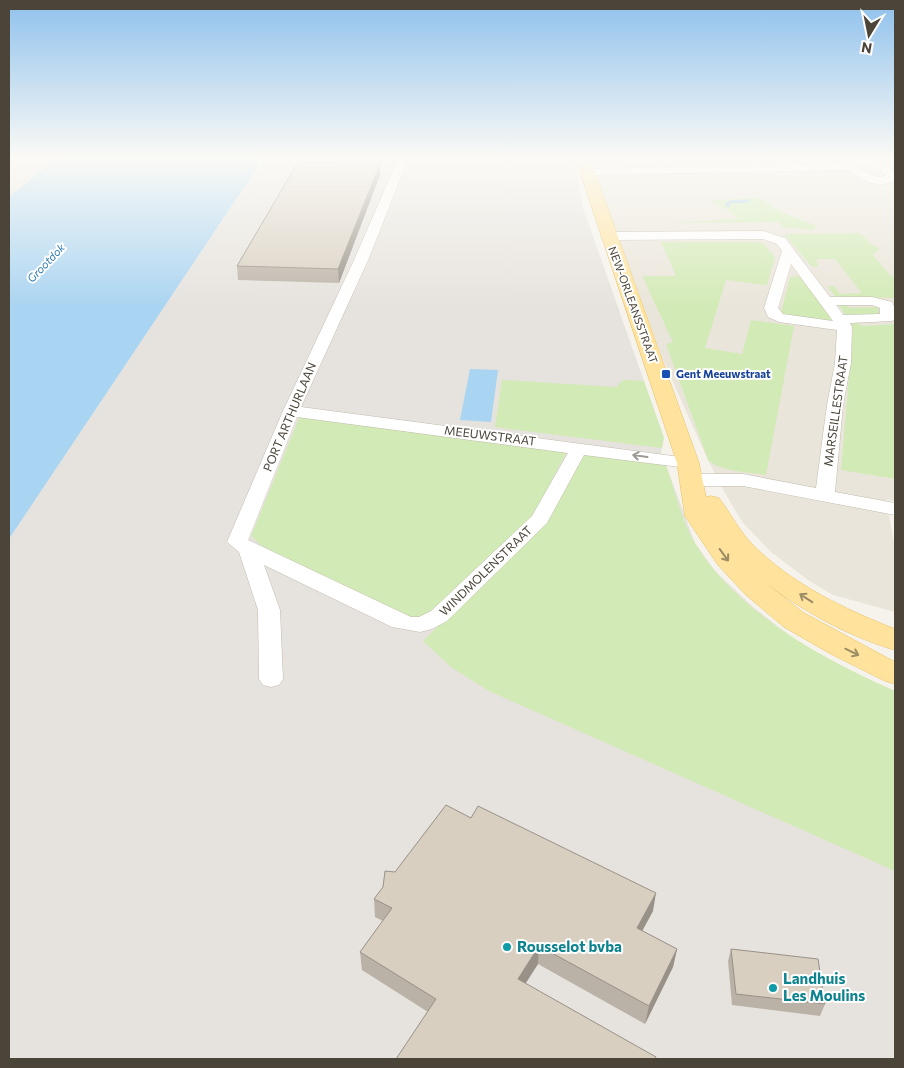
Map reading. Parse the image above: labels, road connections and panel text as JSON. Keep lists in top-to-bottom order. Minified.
{"streets":{"main road":["NEW-ORLEANSSTRAAT"],"street":["MARSEILLESTRAAT","PORT ARTHURLAAN","MEEUWSTRAAT","WINDMOLENSTRAAT"]},"crossings":[["NEW-ORLEANSSTRAAT","MEEUWSTRAAT"],["MARSEILLESTRAAT","MEEUWSTRAAT"],["PORT ARTHURLAAN","MEEUWSTRAAT"],["PORT ARTHURLAAN","WINDMOLENSTRAAT"],["MEEUWSTRAAT","WINDMOLENSTRAAT"]],"water":["Grootdok"],"places":{"transit":["Gent Meeuwstraat"],"other":["Rousselot bvba","Landhuis Les Moulins"]},"north":"bottom"}
